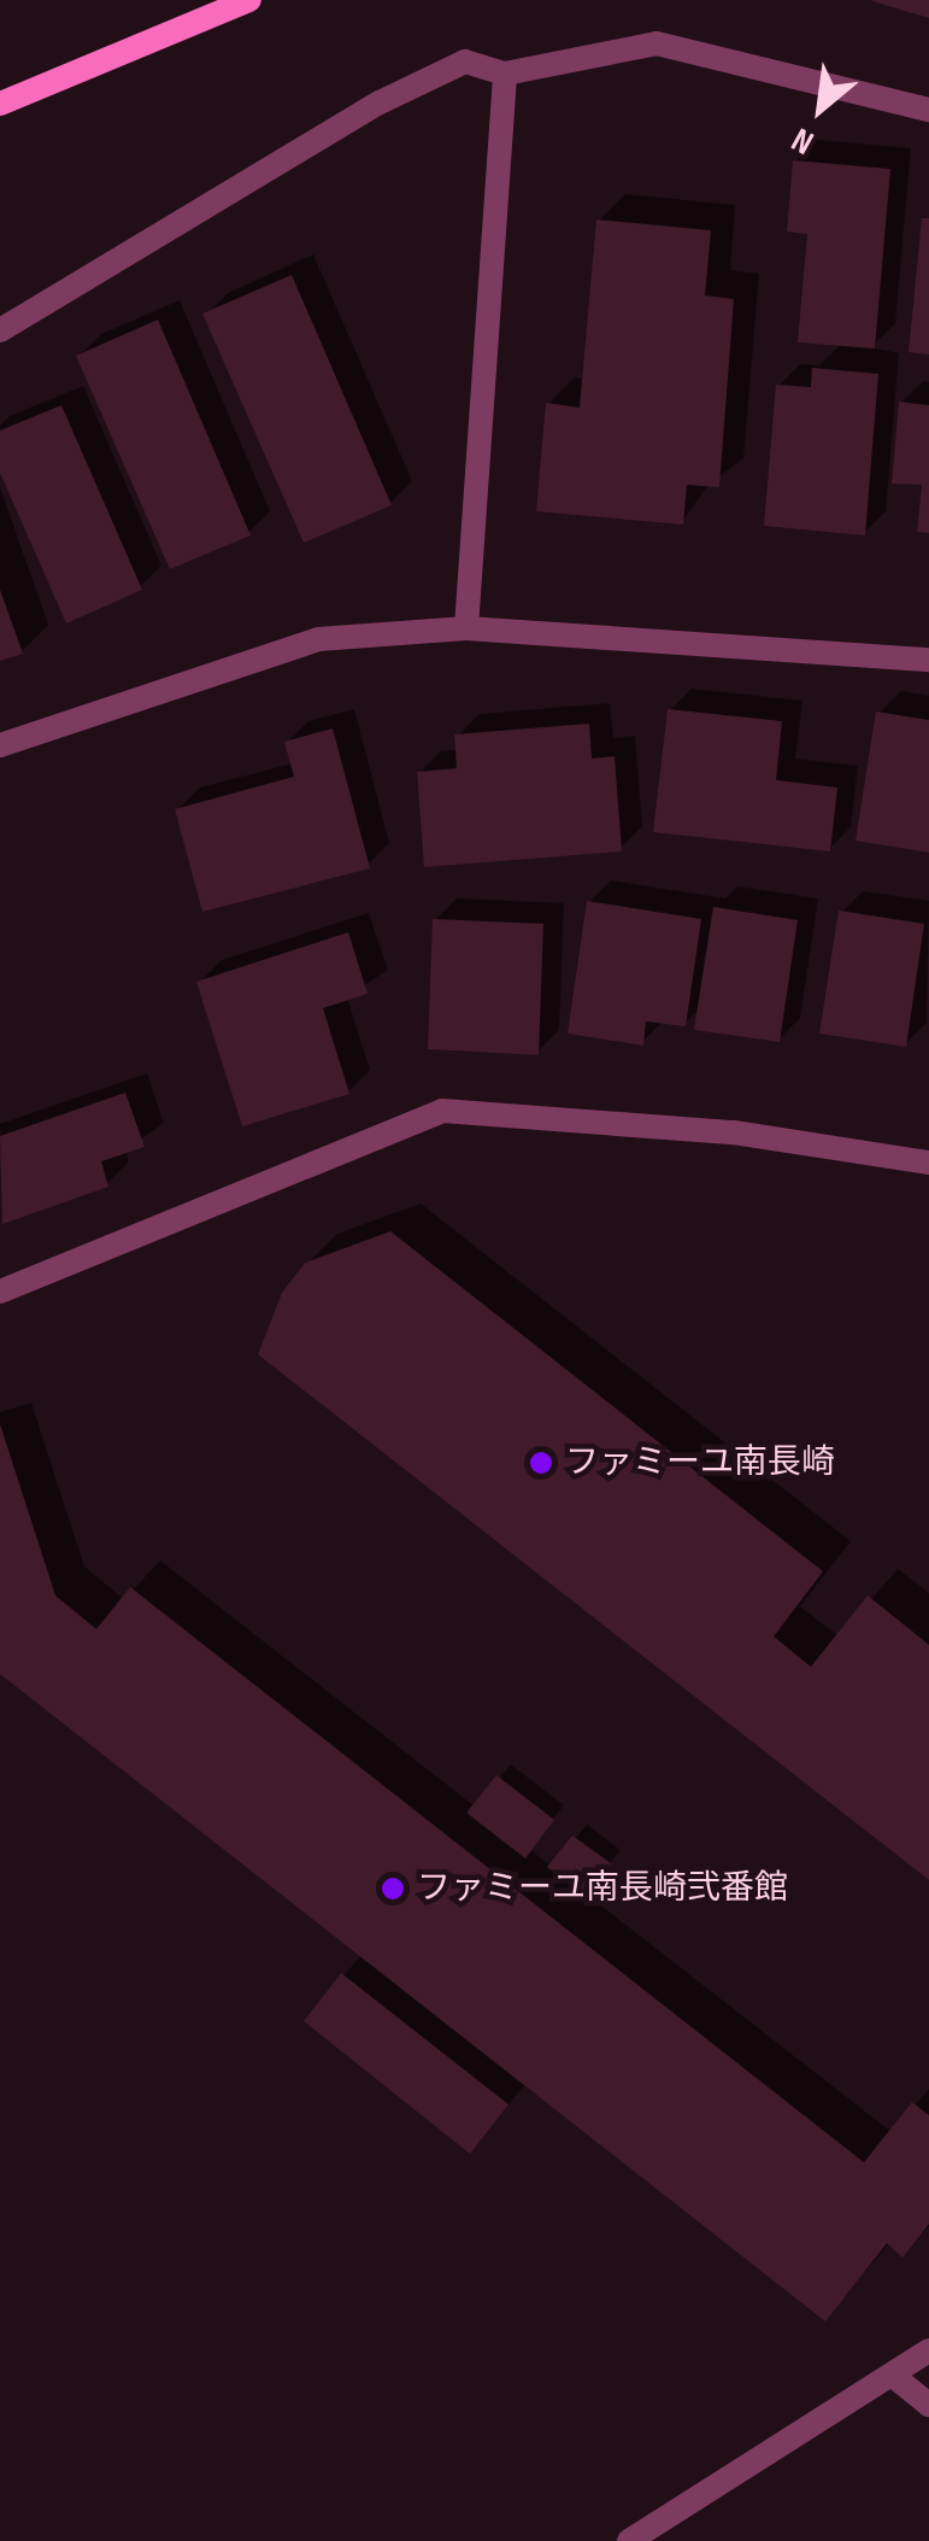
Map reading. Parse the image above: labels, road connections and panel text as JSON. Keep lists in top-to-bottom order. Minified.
{"places":["ファミーユ南長崎","ファミーユ南長崎弐番館"],"north":"bottom left"}
